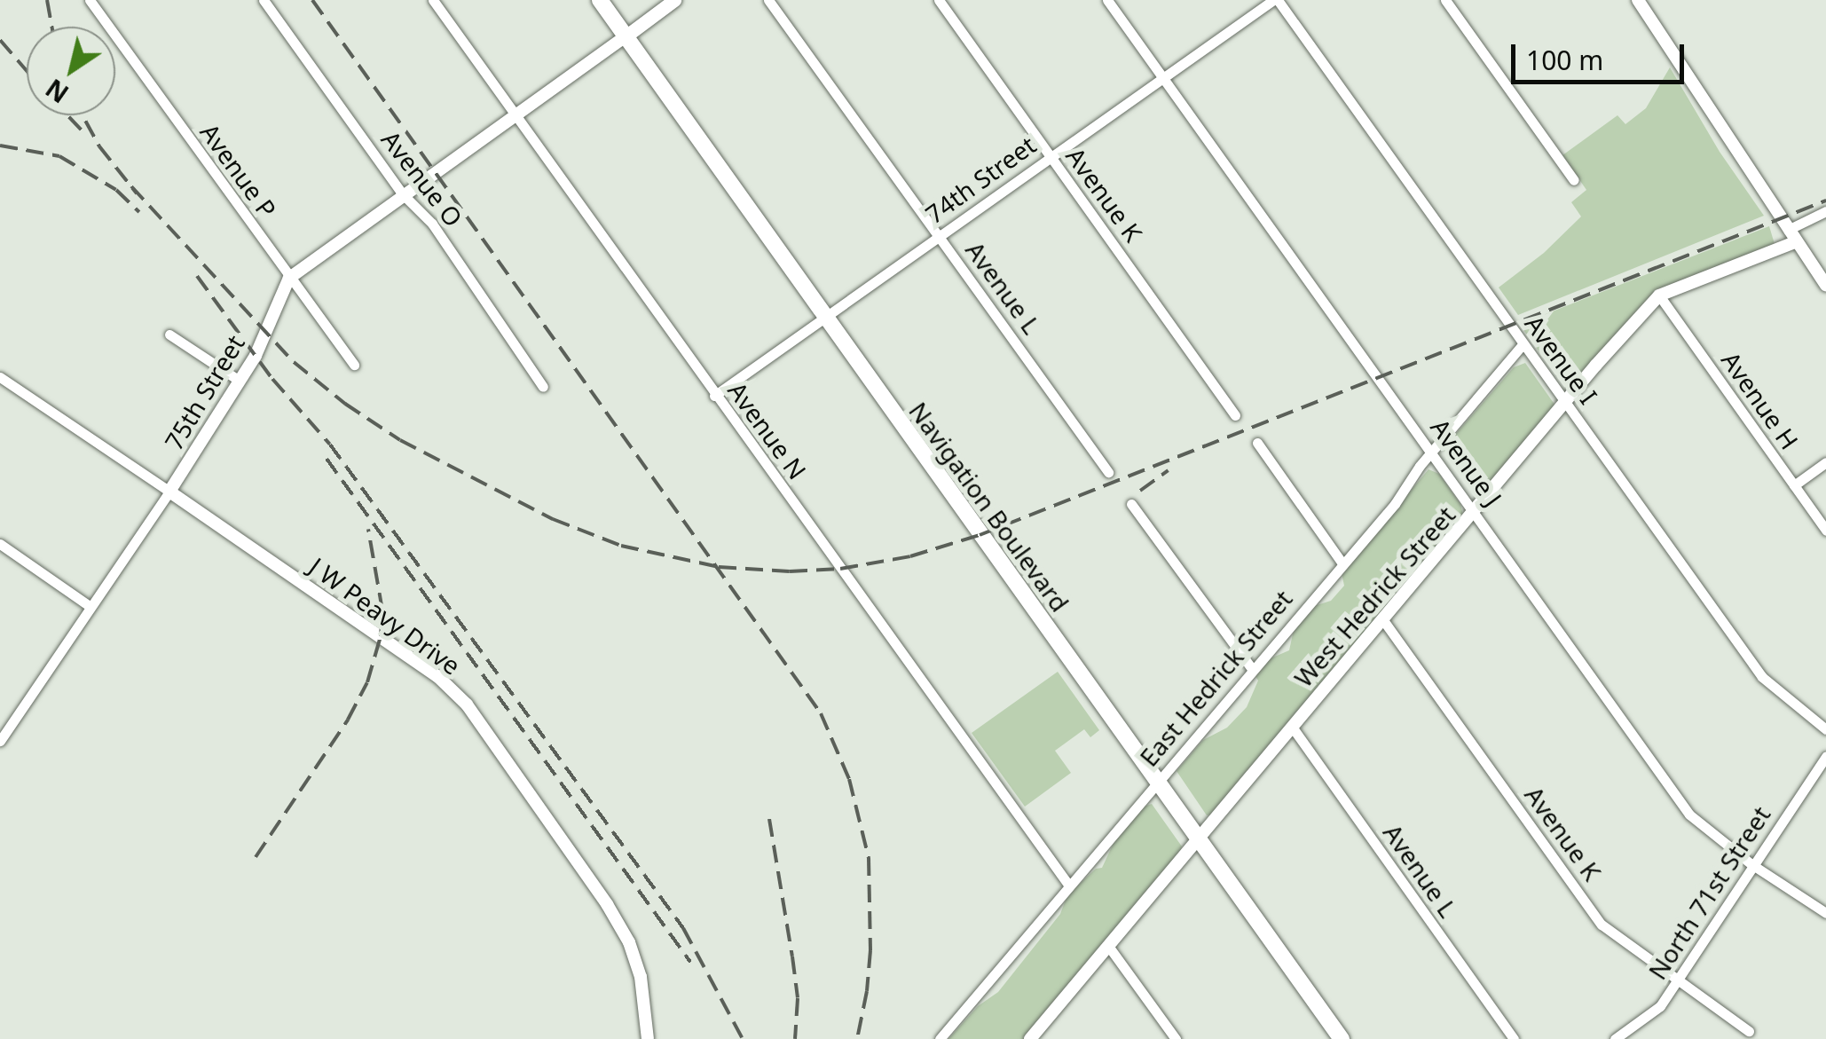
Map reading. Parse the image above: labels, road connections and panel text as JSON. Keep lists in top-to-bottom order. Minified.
{"streets":{"main road":["Navigation Boulevard"],"street":["Avenue P","Avenue O","74th Street","Avenue K","Avenue L","Avenue I","75th Street","Avenue H","Avenue N","Avenue J","West Hedrick Street","J W Peavy Drive","East Hedrick Street","North 71st Street"]},"crossings":[["Avenue P","75th Street"],["74th Street","Avenue K"],["74th Street","Avenue L"],["74th Street","Avenue I"],["74th Street","Avenue N"],["74th Street","Avenue J"],["74th Street","Navigation Boulevard"],["Avenue K","West Hedrick Street"],["Avenue K","North 71st Street"],["Avenue L","West Hedrick Street"],["Avenue I","West Hedrick Street"],["Avenue I","East Hedrick Street"],["75th Street","J W Peavy Drive"],["Avenue H","West Hedrick Street"],["Avenue N","East Hedrick Street"],["Avenue J","West Hedrick Street"],["Avenue J","East Hedrick Street"],["Avenue J","North 71st Street"],["Navigation Boulevard","West Hedrick Street"],["Navigation Boulevard","East Hedrick Street"]],"scale_bar":"100 m","north":"bottom left"}
